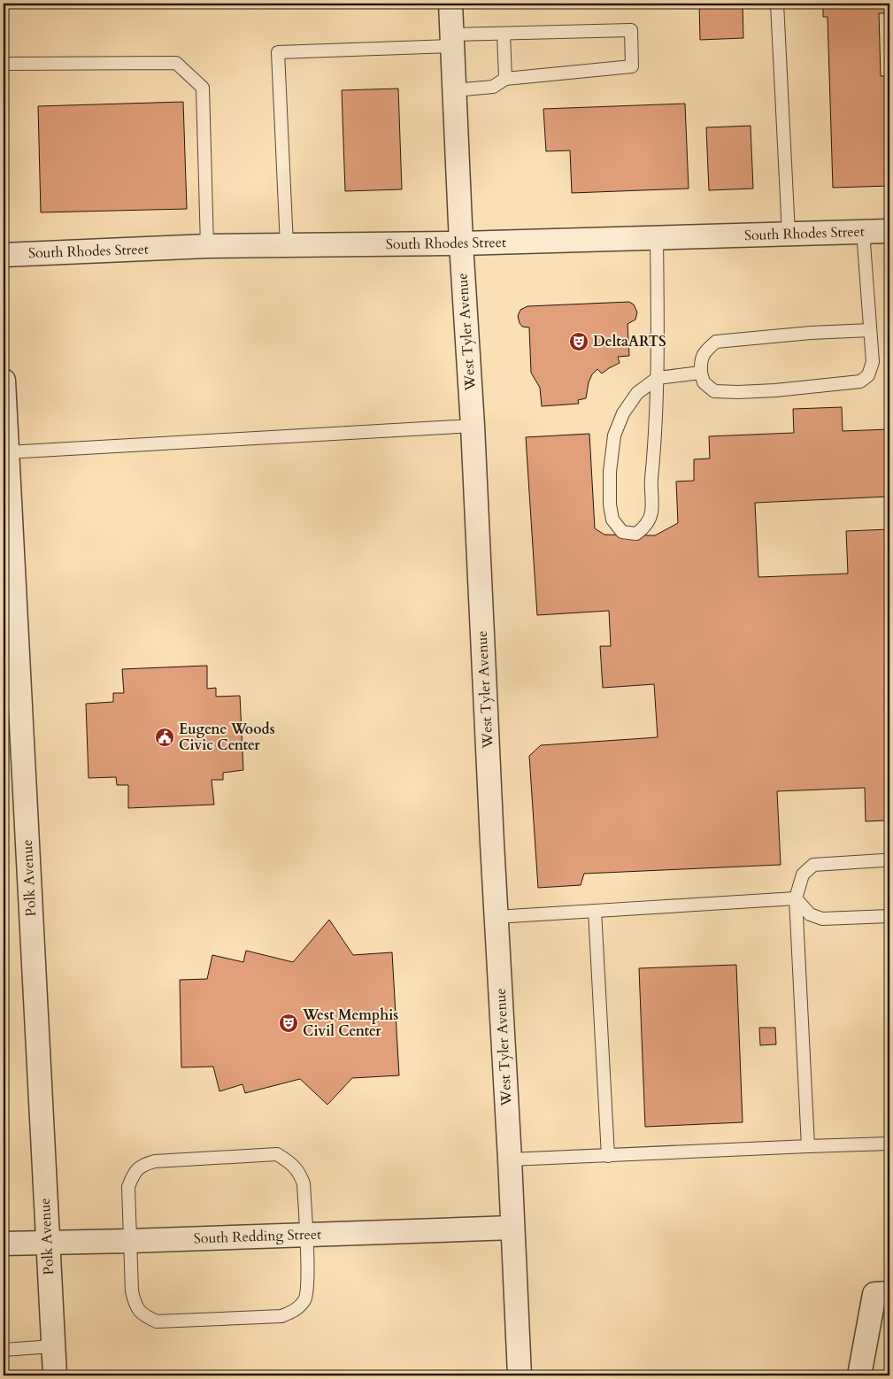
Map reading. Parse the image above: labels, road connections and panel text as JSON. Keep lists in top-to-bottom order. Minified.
{"streets":{"street":["South Rhodes Street","West Tyler Avenue","Polk Avenue","South Redding Street"]},"crossings":[["South Rhodes Street","West Tyler Avenue"],["West Tyler Avenue","South Redding Street"],["Polk Avenue","South Redding Street"]],"places":{"theatre":["DeltaARTS","West Memphis Civil Center"],"public building":["Eugene Woods Civic Center"]}}
